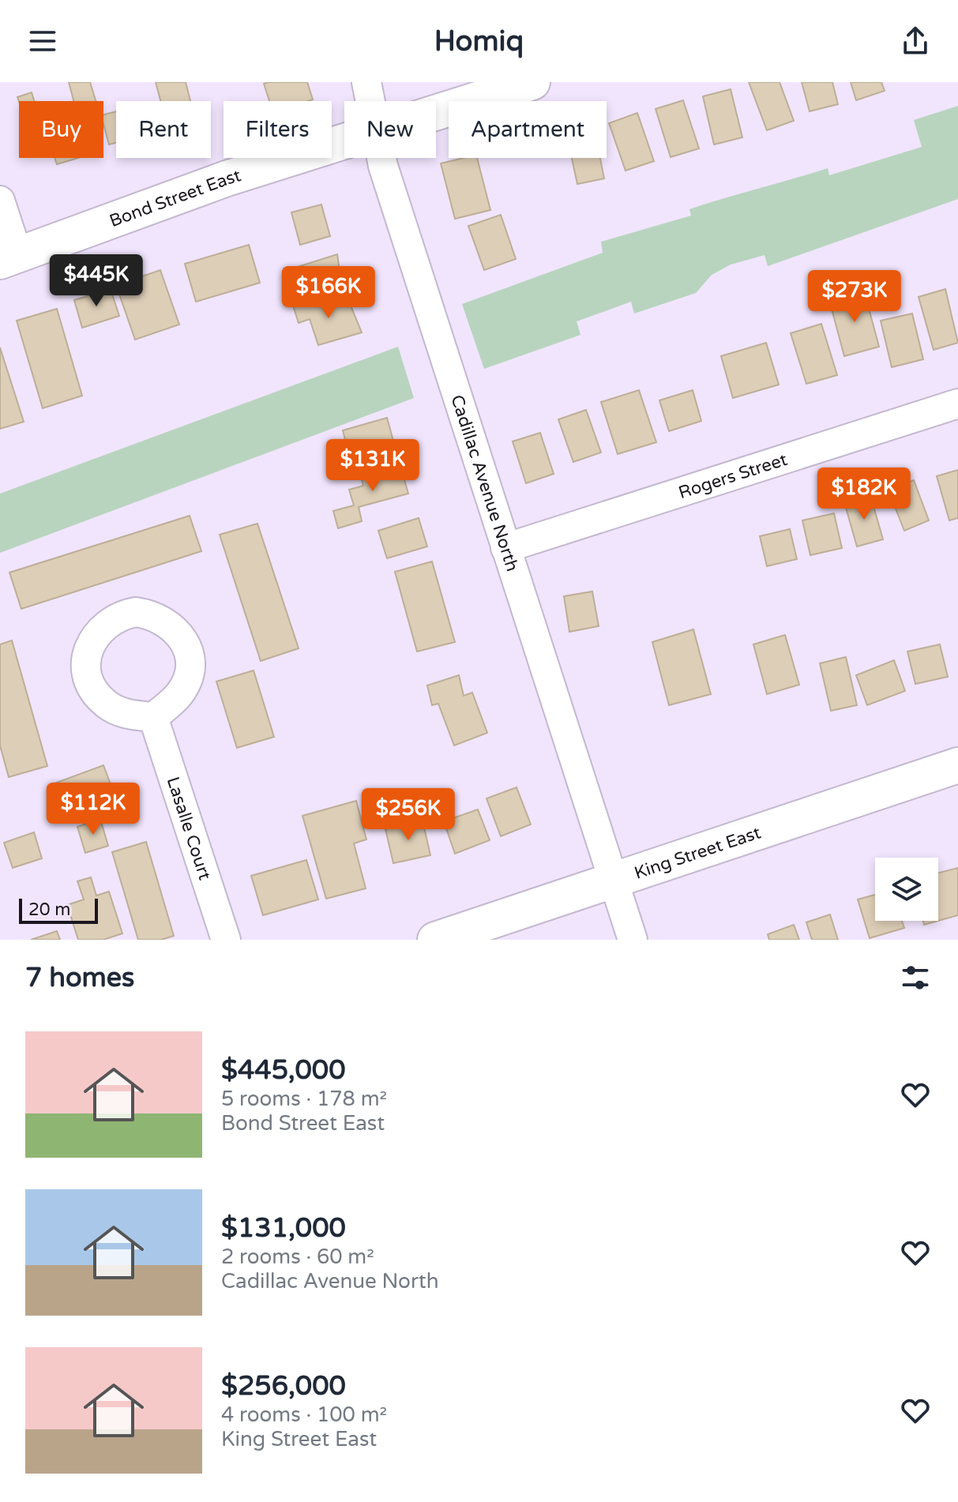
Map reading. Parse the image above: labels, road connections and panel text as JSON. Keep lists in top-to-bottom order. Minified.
{"streets":{"main road":["Bond Street East","King Street East"],"street":["Rogers Street","Cadillac Avenue North","Lasalle Court"]},"crossings":[["Rogers Street","Cadillac Avenue North"],["Cadillac Avenue North","King Street East"]],"scale_bar":"20 m","page":{"header":"Homiq","chip":["Buy","Rent","Filters","New","Apartment"],"price":["$445K","$166K","$273K","$131K","$182K","$112K","$256K"],"scale":"20 m","heading":"7 homes","list":[{"name":"$445,000","note":"5 rooms · 178 m² · Bond Street East"},{"name":"$131,000","note":"2 rooms · 60 m² · Cadillac Avenue North"},{"name":"$256,000","note":"4 rooms · 100 m² · King Street East"}]}}
